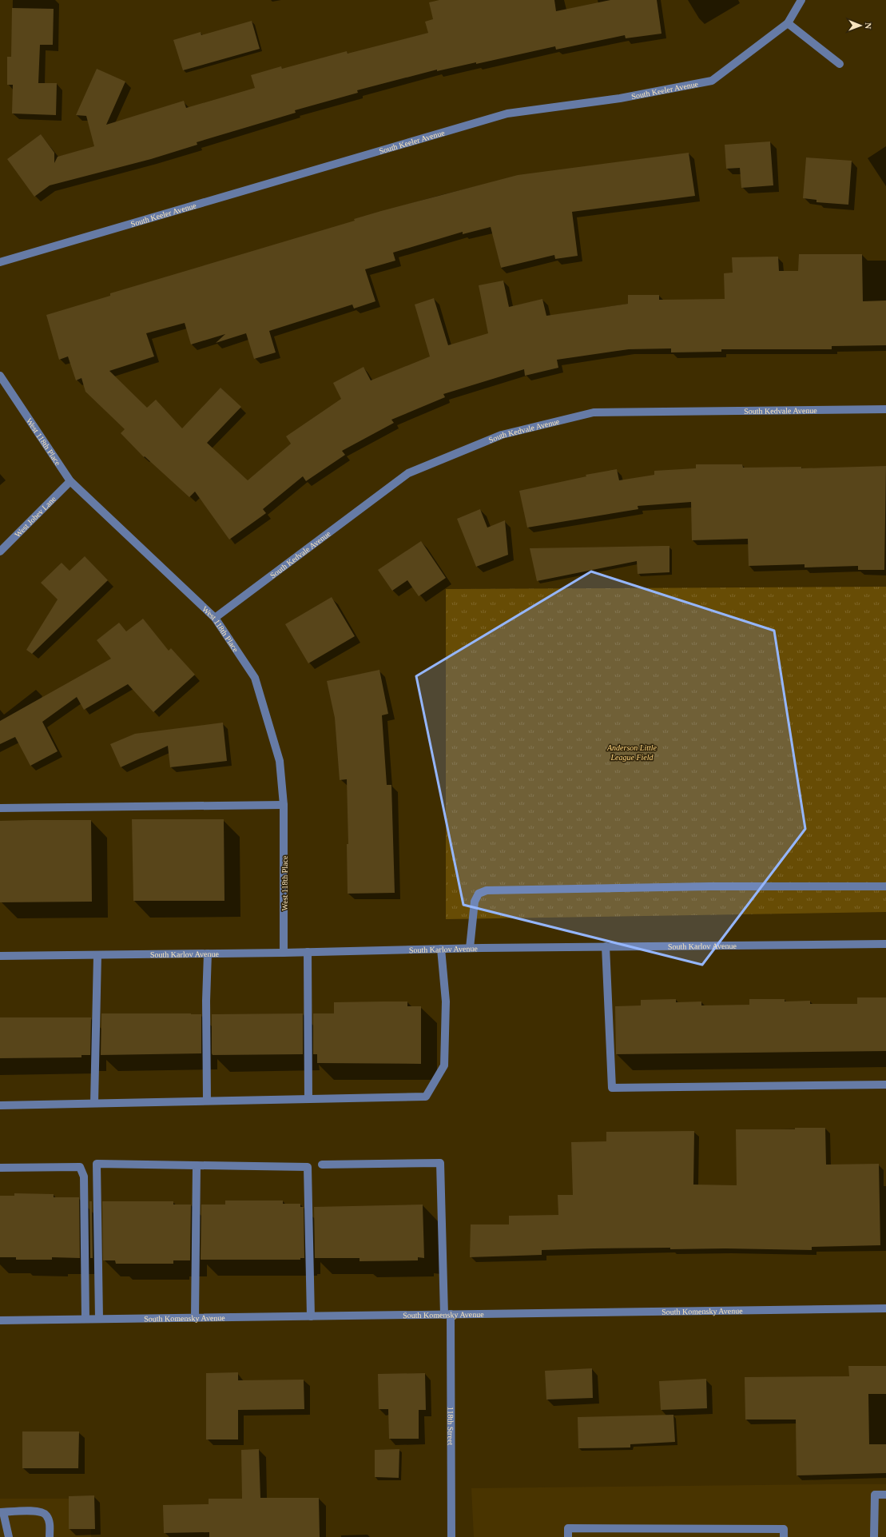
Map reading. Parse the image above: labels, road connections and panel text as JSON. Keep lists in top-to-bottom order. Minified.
{"streets":{"street":["South Keeler Avenue","South Kedvale Avenue","West 118th Place","West Jobev Lane","South Karlov Avenue","South Komensky Avenue","118th Street"]},"crossings":[["South Kedvale Avenue","West 118th Place"],["West 118th Place","West Jobev Lane"],["West 118th Place","South Karlov Avenue"],["South Komensky Avenue","118th Street"]],"parks":["Anderson Little League Field"],"north":"right"}
